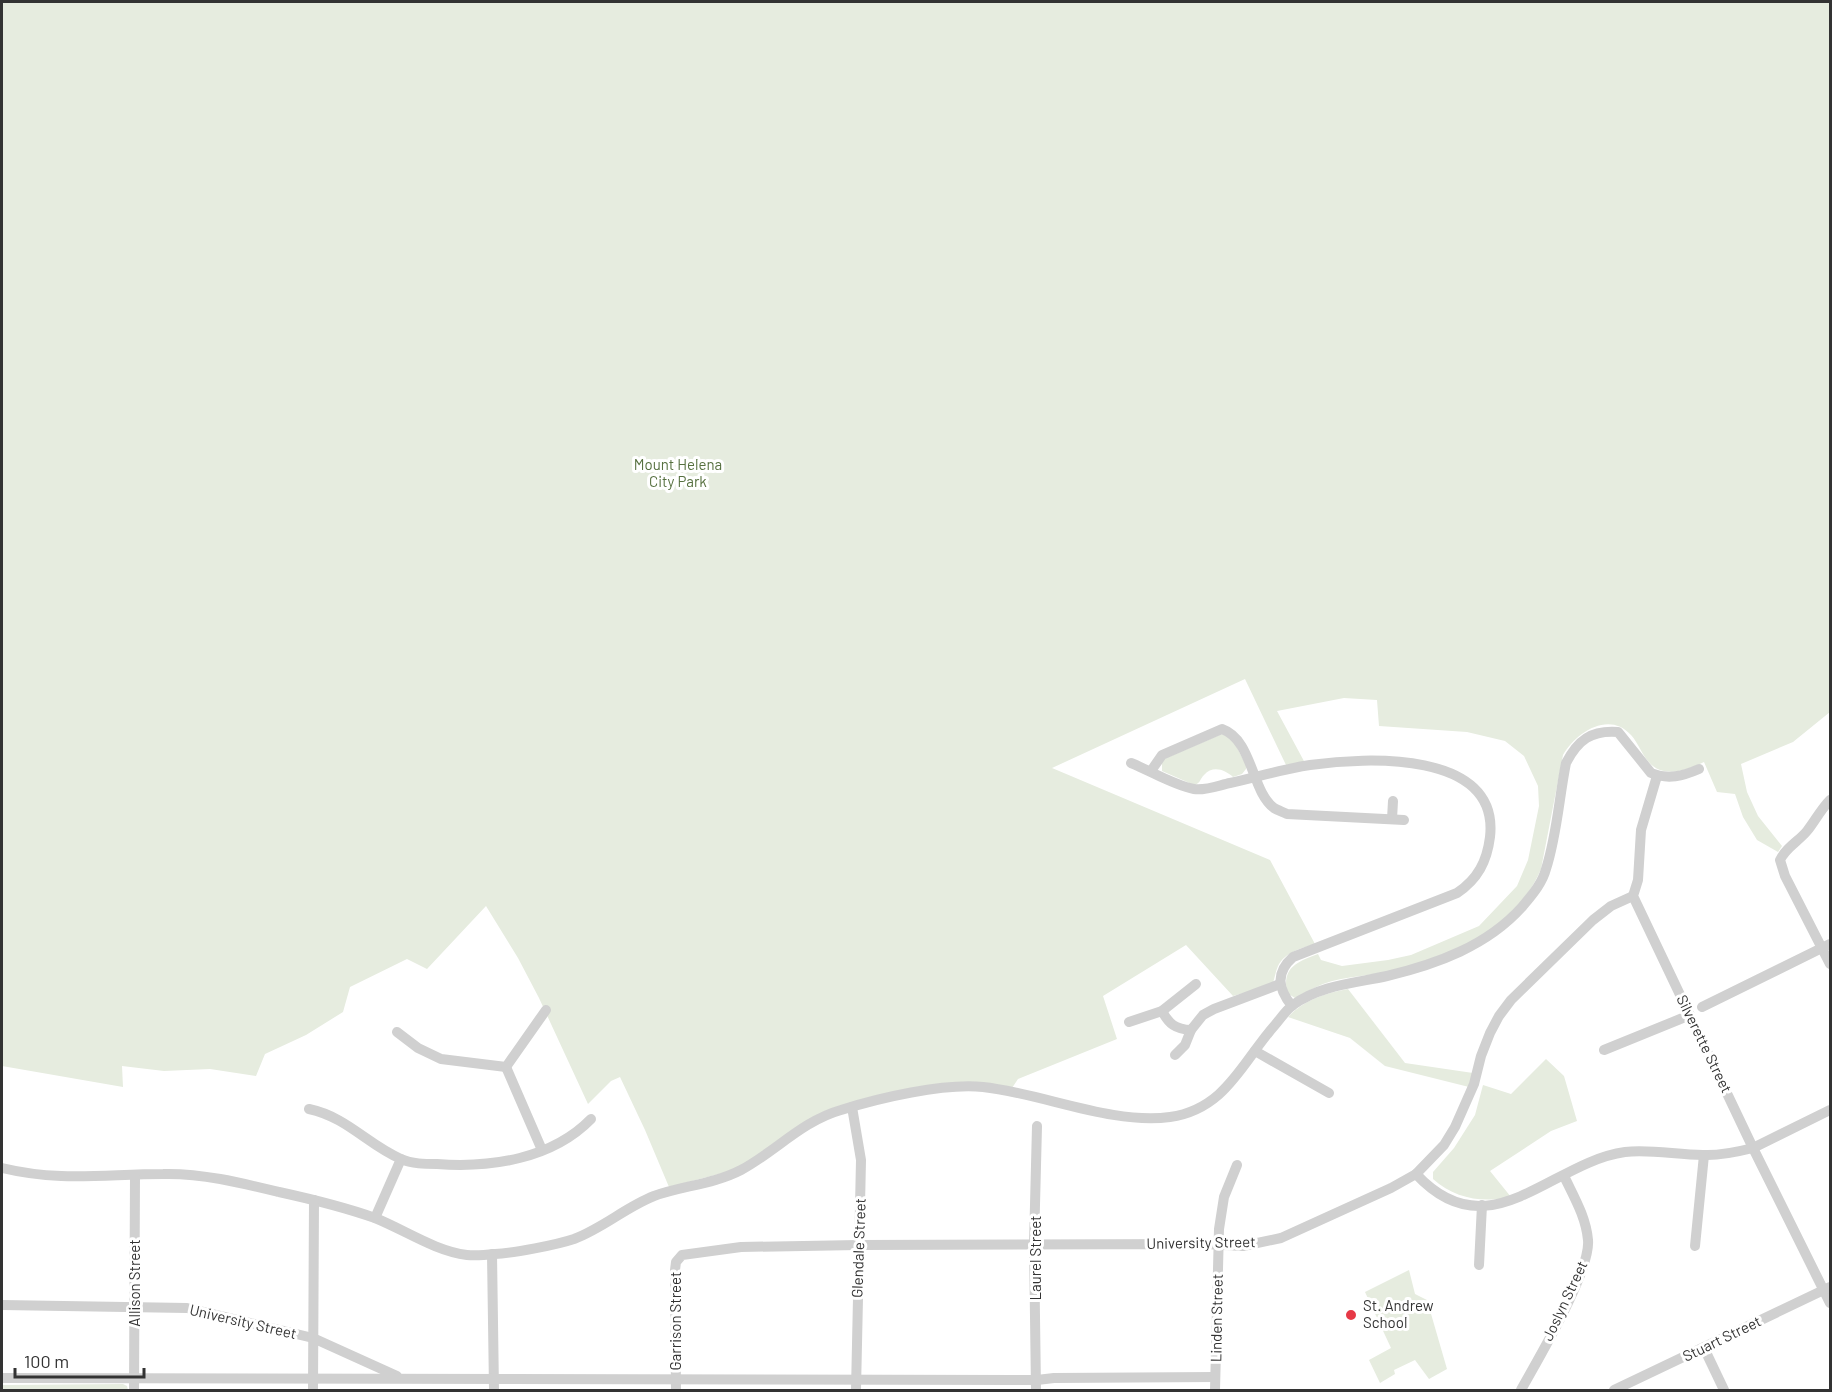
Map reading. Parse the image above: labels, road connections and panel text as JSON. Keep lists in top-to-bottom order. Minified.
{"streets":{"street":["Silverette Street","University Street","Glendale Street","Laurel Street","Allison Street","Joslyn Street","Linden Street","Garrison Street","Stuart Street"]},"crossings":[["Silverette Street","University Street"],["Silverette Street","Stuart Street"],["University Street","Glendale Street"],["University Street","Laurel Street"],["University Street","Allison Street"],["University Street","Linden Street"],["University Street","Garrison Street"]],"parks":["Mount Helena City Park"],"places":["St. Andrew School"],"scale_bar":"100 m"}
